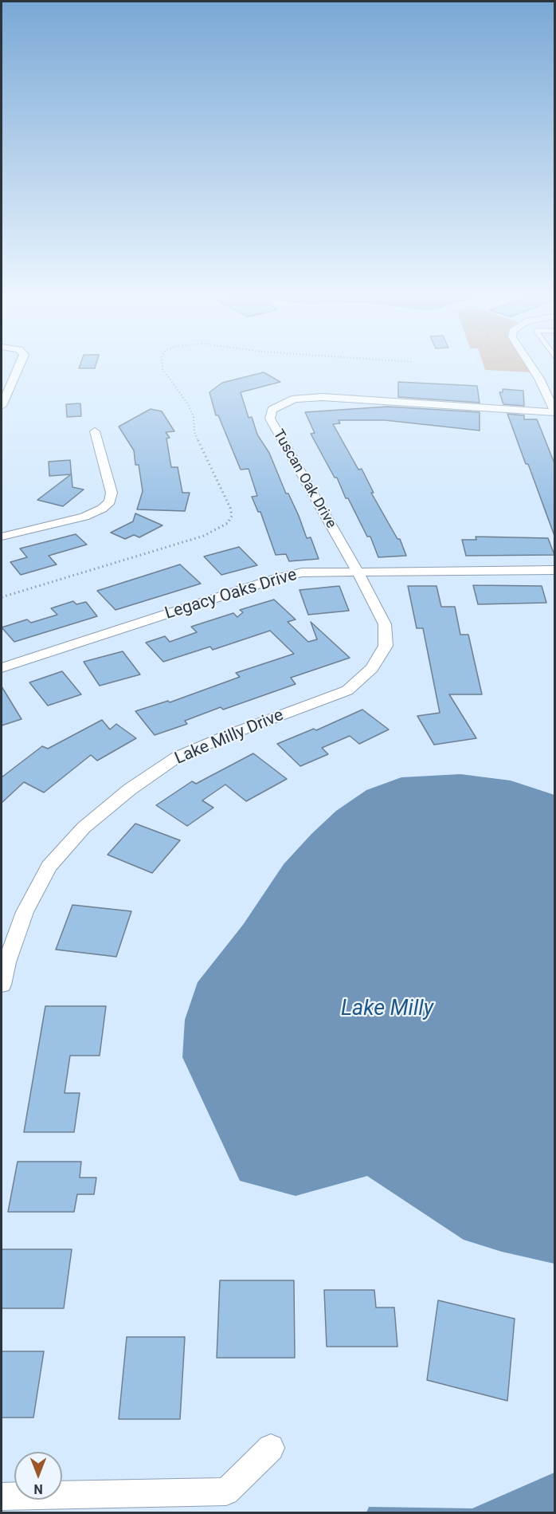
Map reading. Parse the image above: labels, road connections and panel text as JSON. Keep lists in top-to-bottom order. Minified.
{"streets":{"street":["Tuscan Oak Drive","Legacy Oaks Drive","Lake Milly Drive"]},"crossings":[["Tuscan Oak Drive","Legacy Oaks Drive"],["Tuscan Oak Drive","Lake Milly Drive"],["Legacy Oaks Drive","Lake Milly Drive"]],"water":["Lake Milly"],"north":"bottom"}
